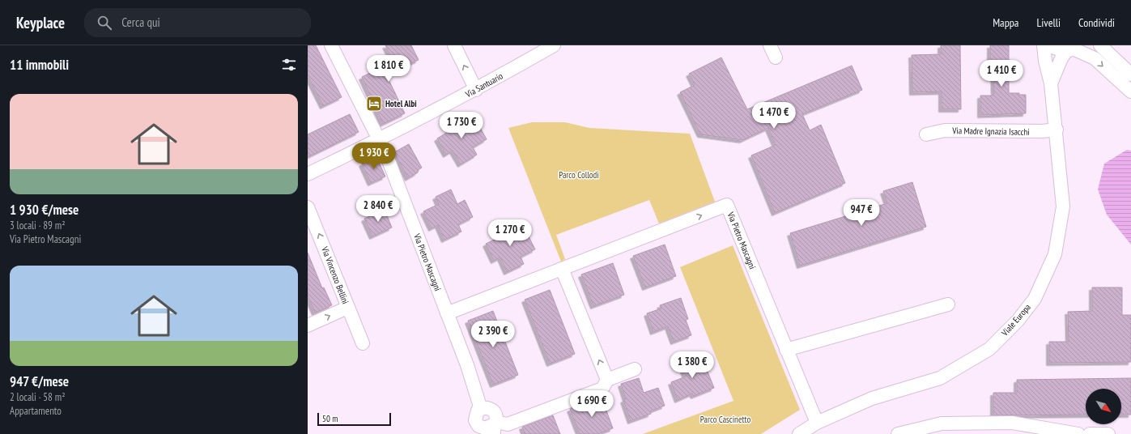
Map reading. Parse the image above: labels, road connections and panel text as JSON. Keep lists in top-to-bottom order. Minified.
{"streets":{"street":["Via Santuario","Via Madre Ignazia Isacchi","Via Pietro Mascagni","Via Vincenzo Bellini","Viale Europa"]},"crossings":[["Via Santuario","Via Pietro Mascagni"],["Via Madre Ignazia Isacchi","Viale Europa"],["Via Pietro Mascagni","Viale Europa"]],"one_way":["Via Vincenzo Bellini"],"parks":["Parco Collodi","Parco Cascinetto"],"places":{"hotel":["Hotel Albi"]},"scale_bar":"50 m","north":"bottom right","page":{"header":"Keyplace","search":"Cerca qui","nav":["Mappa","Livelli","Condividi"],"heading":"11 immobili","price":["1 810 €","1 410 €","1 470 €","1 730 €","1 930 €","2 840 €","947 €","1 270 €","2 390 €","1 380 €","1 690 €"],"list":[{"name":"1 930 €/mese","note":"3 locali · 89 m² · Via Pietro Mascagni"},{"name":"947 €/mese","note":"2 locali · 58 m² · Appartamento"}],"scale":"50 m"}}
